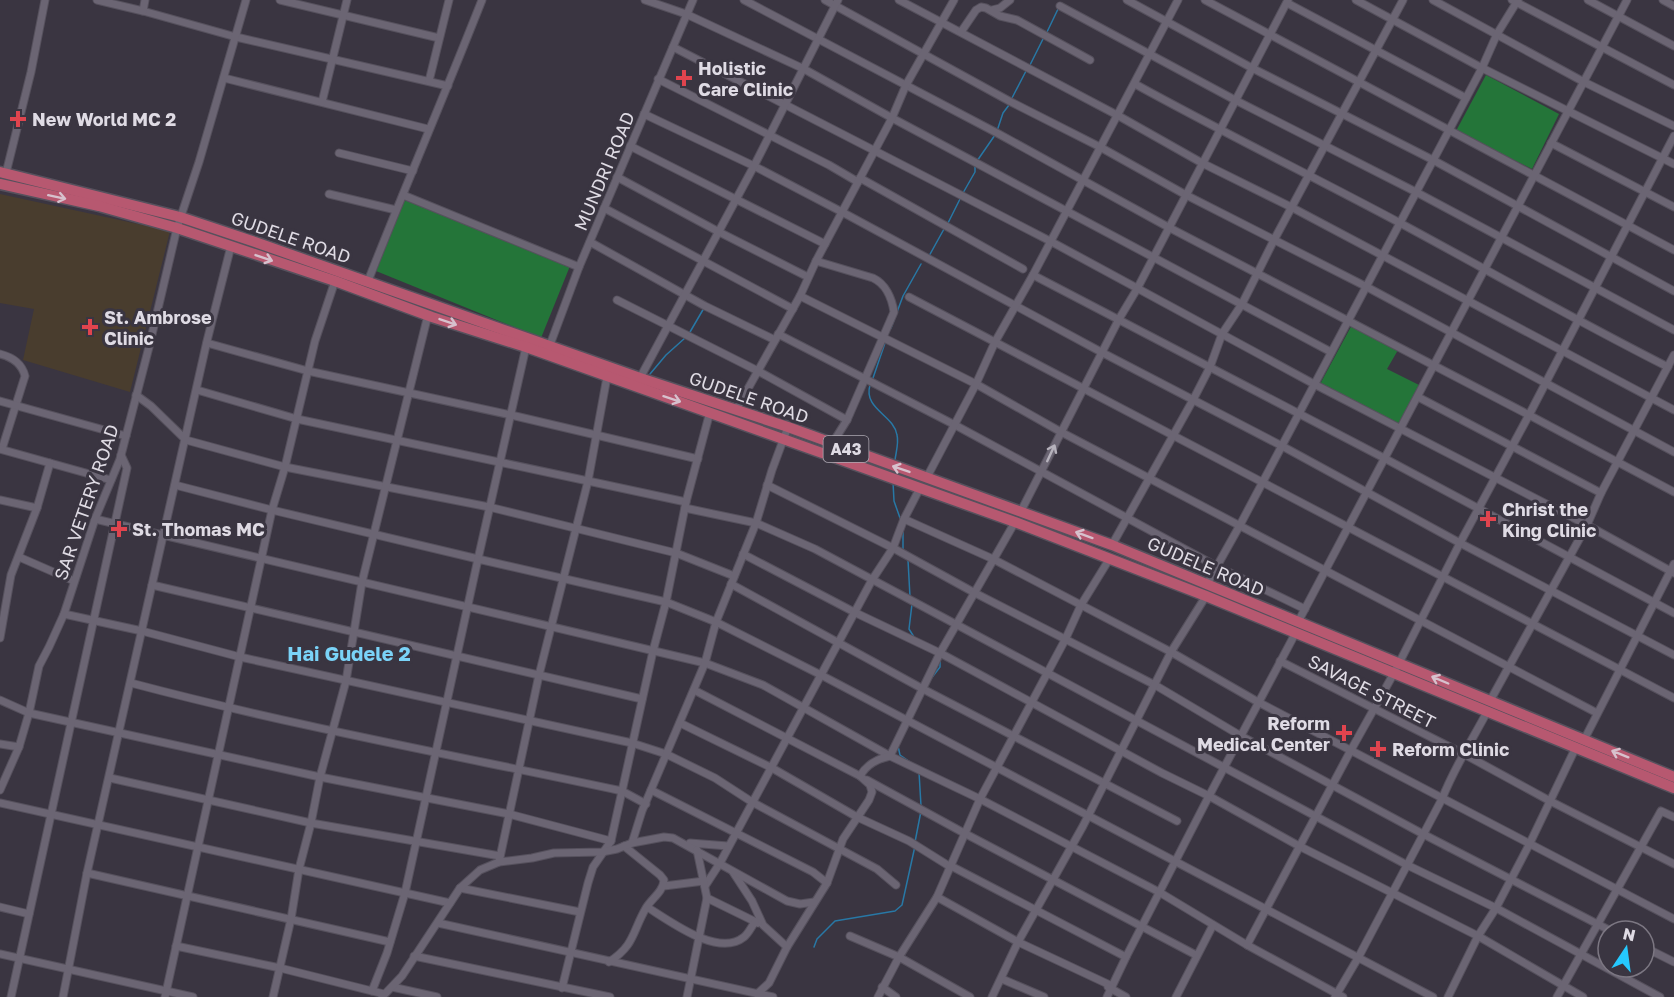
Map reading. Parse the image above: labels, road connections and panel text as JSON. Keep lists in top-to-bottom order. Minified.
{"streets":{"highway":["GUDELE ROAD","A43"],"street":["MUNDRI ROAD","SAR VETERY ROAD","SAVAGE STREET"]},"crossings":[["MUNDRI ROAD","GUDELE ROAD"],["GUDELE ROAD","SAR VETERY ROAD"]],"districts":["Hai Gudele 2"],"places":{"health":["Holistic Care Clinic","New World MC 2","St. Ambrose Clinic","Christ the King Clinic","St. Thomas MC","Reform Medical Center","Reform Clinic"]},"north":"top"}
